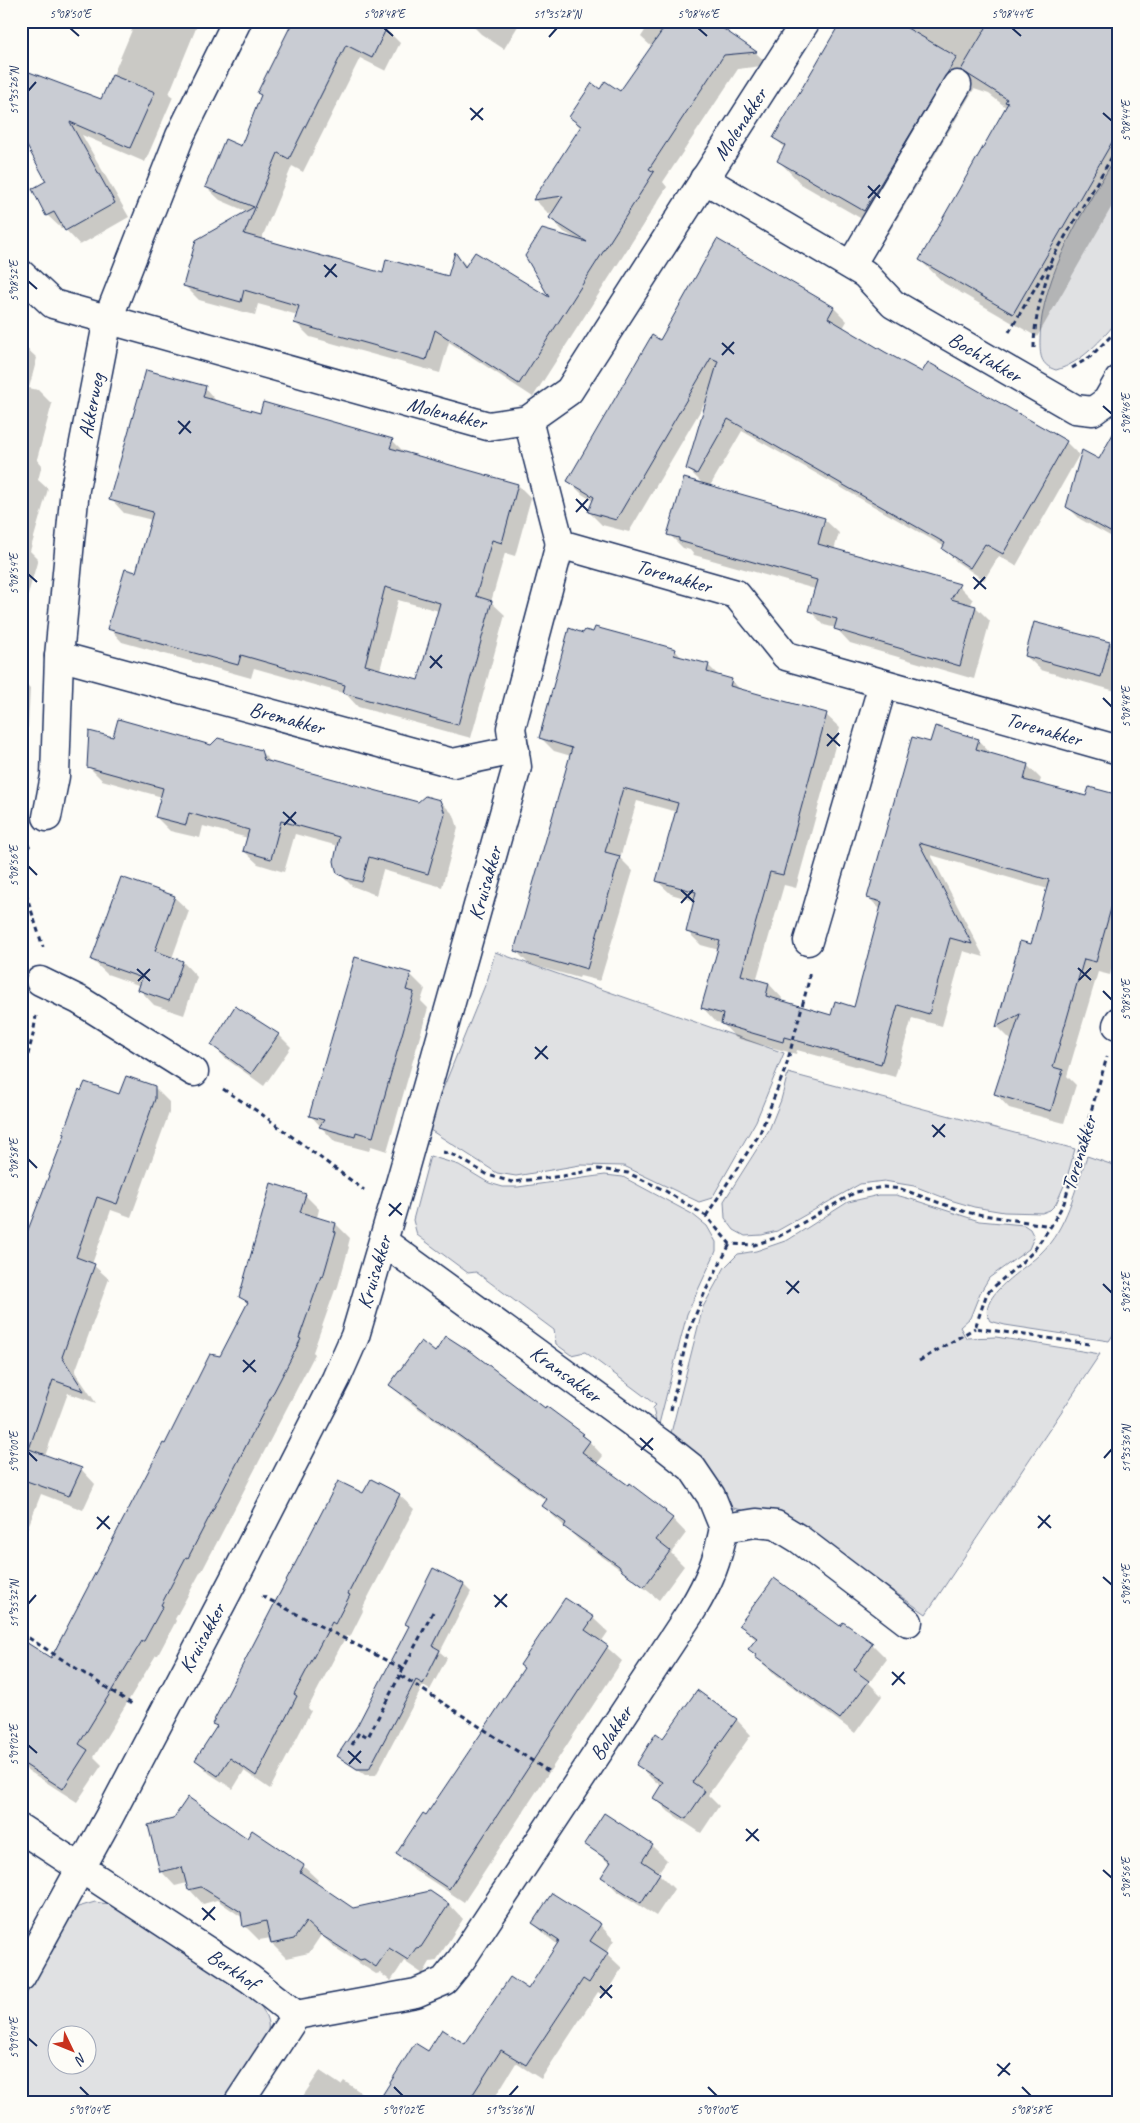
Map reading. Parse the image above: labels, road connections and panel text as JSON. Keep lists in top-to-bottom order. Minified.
{"streets":{"street":["Molenakker","Bochtakker","Akkerweg","Torenakker","Bremakker","Kruisakker","Kransakker","Bolakker","Berkhof"]},"crossings":[["Molenakker","Bochtakker"],["Molenakker","Akkerweg"],["Akkerweg","Bremakker"],["Torenakker","Kruisakker"],["Bremakker","Kruisakker"],["Kruisakker","Kransakker"],["Kruisakker","Berkhof"],["Kransakker","Bolakker"],["Bolakker","Berkhof"]],"north":"bottom right","coordinates":["5°08'50\"E","5°08'48\"E","51°35'28\"N","5°08'46\"E","5°08'44\"E","51°35'26\"N","5°08'52\"E","5°08'54\"E","5°08'56\"E","5°08'58\"E","51°35'36\"N","5°09'00\"E","51°35'32\"N","5°09'02\"E","5°09'04\"E"]}
